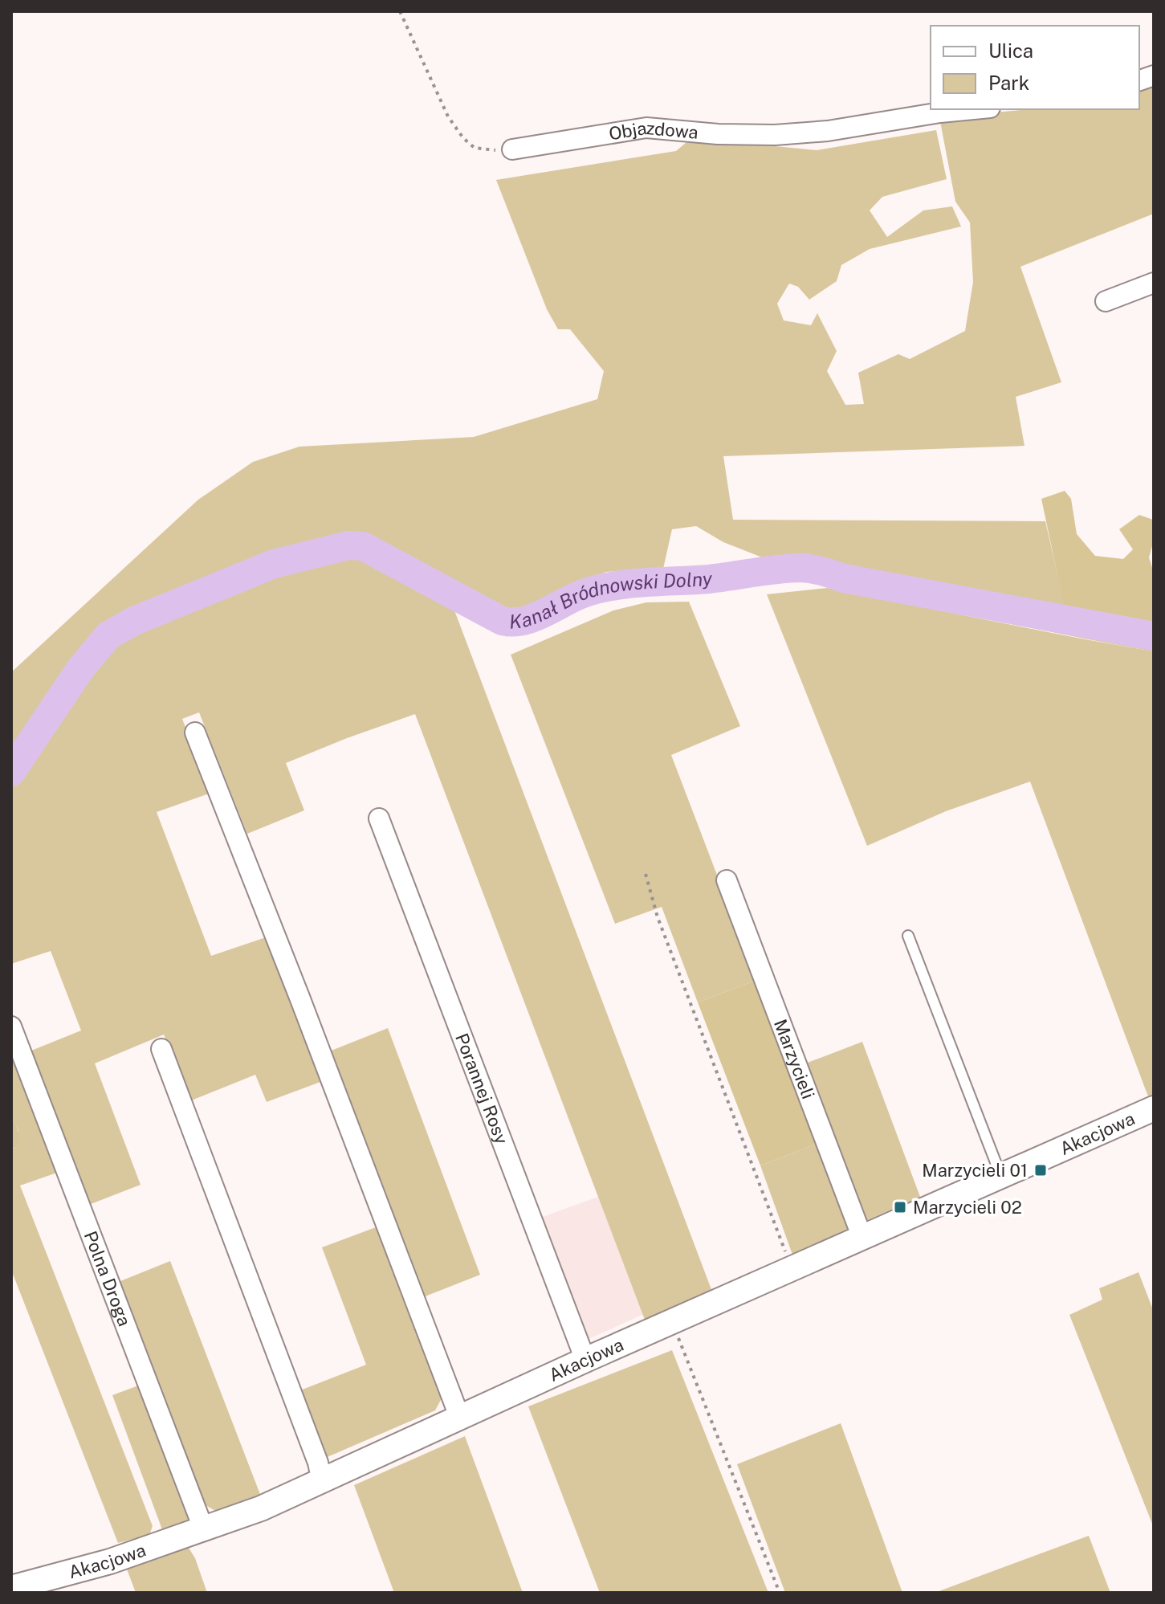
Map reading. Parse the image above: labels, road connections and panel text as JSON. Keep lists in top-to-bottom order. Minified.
{"streets":{"street":["Objazdowa","Marzycieli","Porannej Rosy","Akacjowa","Polna Droga"]},"crossings":[["Marzycieli","Akacjowa"],["Porannej Rosy","Akacjowa"],["Akacjowa","Polna Droga"]],"water":["Kanał Bródnowski Dolny"],"places":{"transit":["Marzycieli 01","Marzycieli 02"]},"legend":["Ulica","Park"]}
